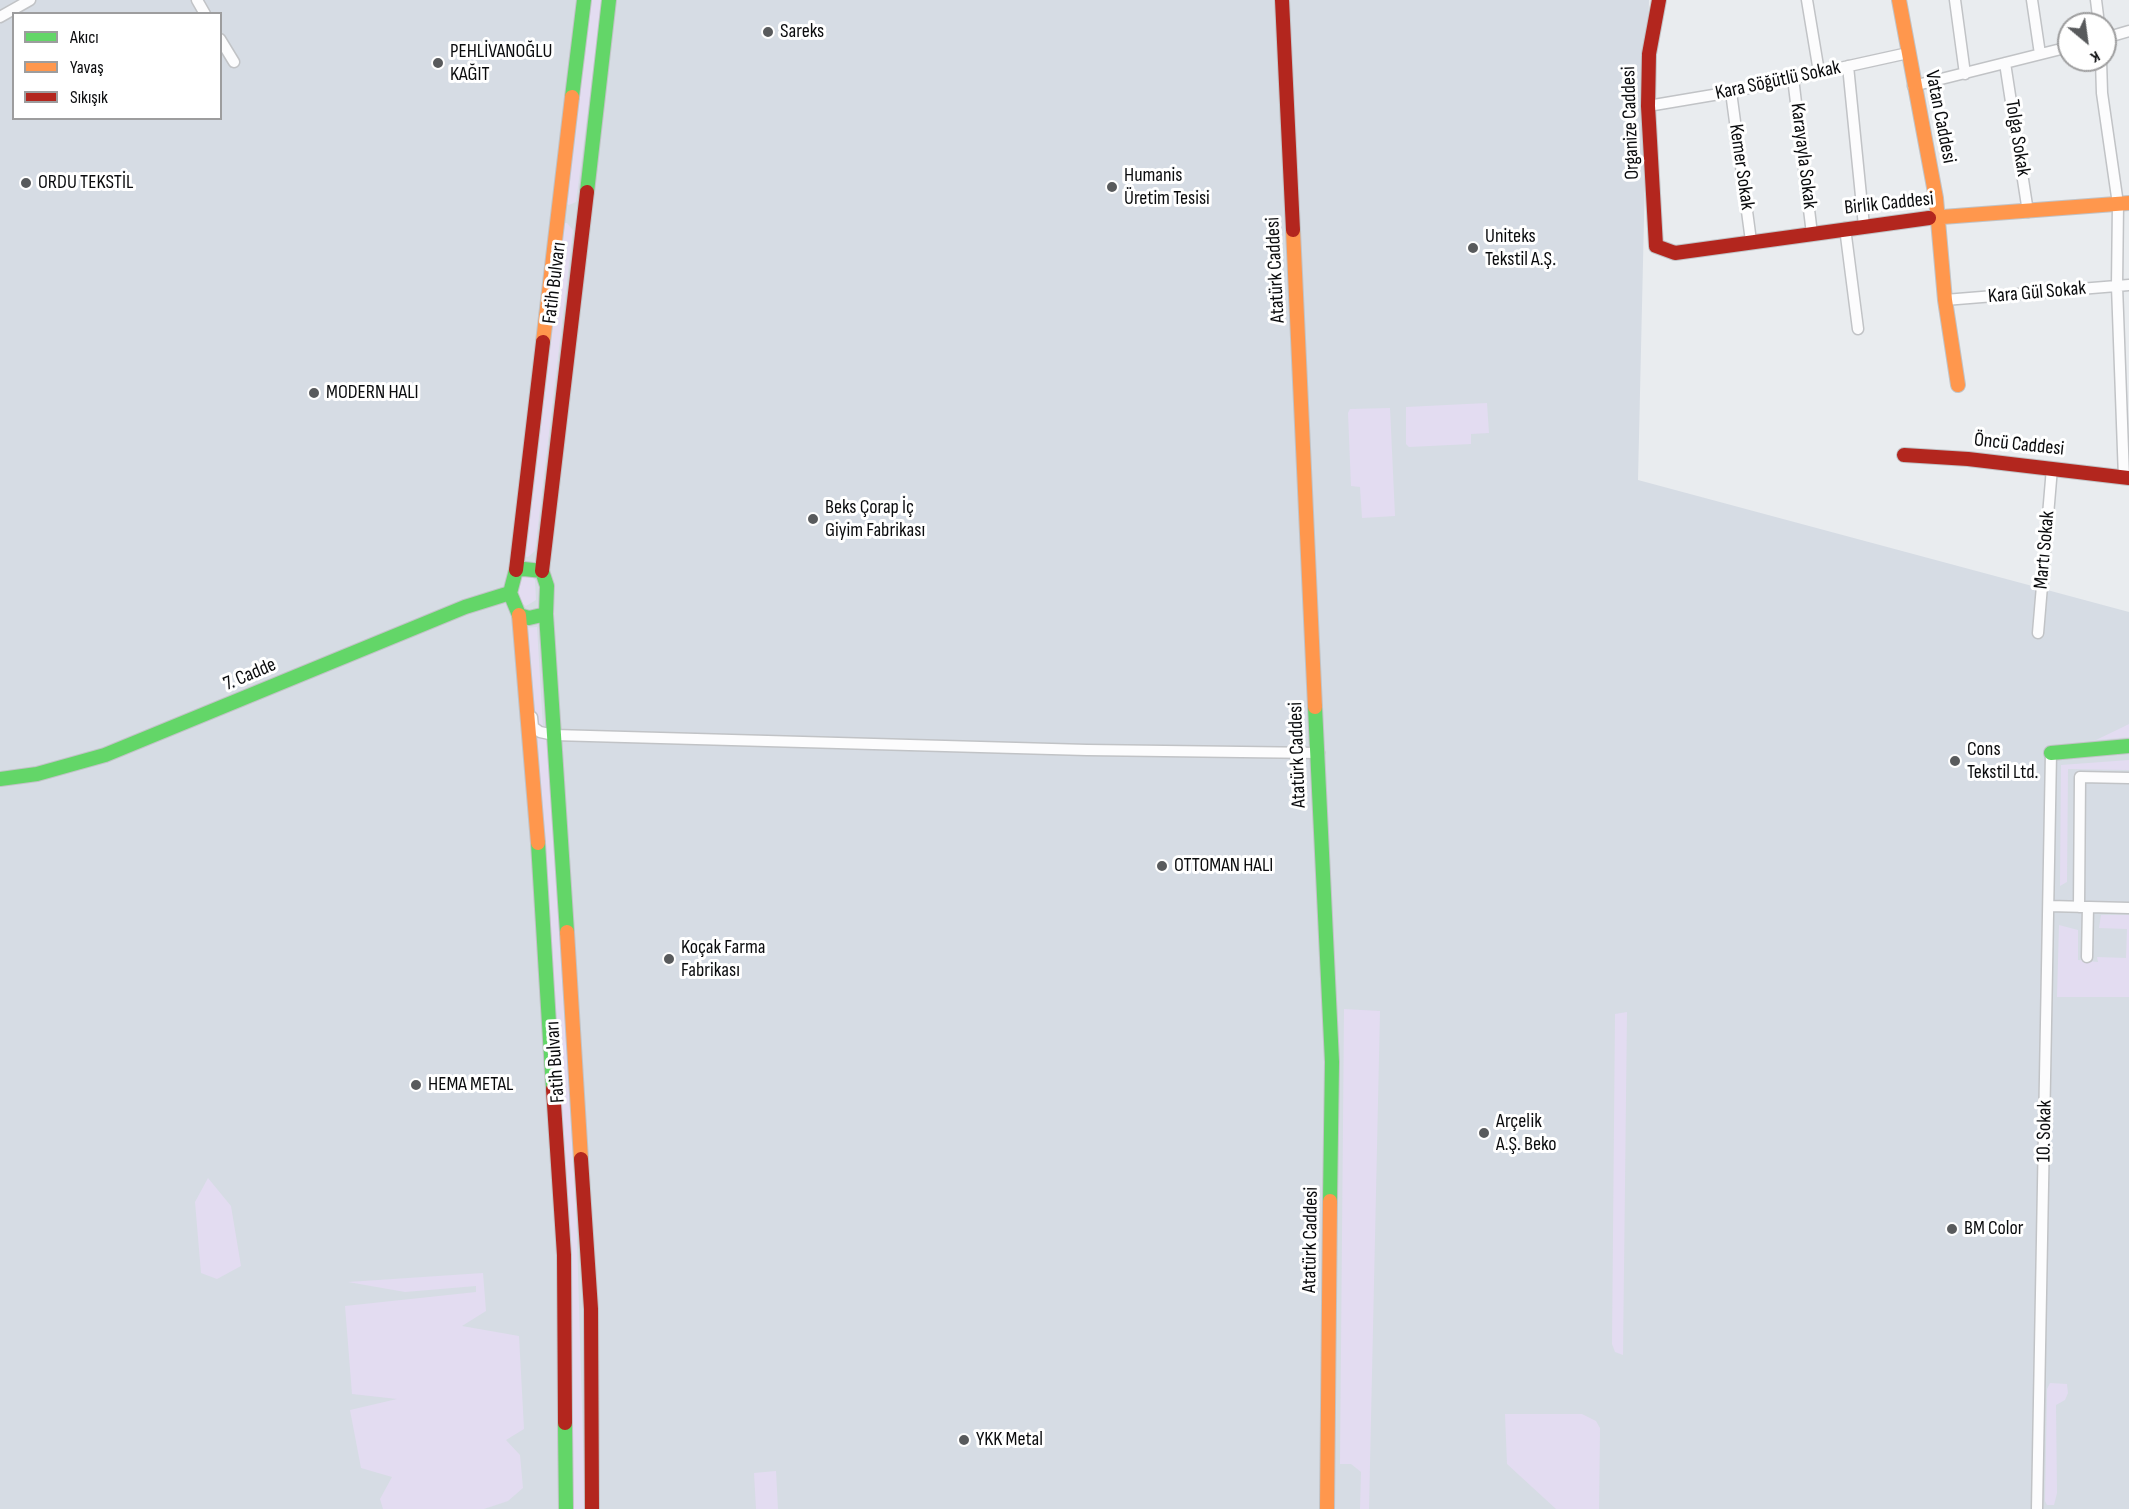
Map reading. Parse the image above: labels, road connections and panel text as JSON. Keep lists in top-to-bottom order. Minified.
{"streets":{"street":["Kara Söğütlü Sokak","Vatan Caddesi","Organize Caddesi","Tolga Sokak","Karayayla Sokak","Kemer Sokak","Birlik Caddesi","Atatürk Caddesi","Fatih Bulvarı","Kara Gül Sokak","Öncü Caddesi","Martı Sokak","7. Cadde","10. Sokak"]},"crossings":[["Kara Söğütlü Sokak","Vatan Caddesi"],["Kara Söğütlü Sokak","Organize Caddesi"],["Kara Söğütlü Sokak","Karayayla Sokak"],["Kara Söğütlü Sokak","Kemer Sokak"],["Vatan Caddesi","Birlik Caddesi"],["Vatan Caddesi","Kara Gül Sokak"],["Organize Caddesi","Birlik Caddesi"],["Tolga Sokak","Birlik Caddesi"],["Karayayla Sokak","Birlik Caddesi"],["Kemer Sokak","Birlik Caddesi"],["Fatih Bulvarı","7. Cadde"],["Öncü Caddesi","Martı Sokak"]],"places":["Sareks","PEHLİVANOĞLU KAĞIT","ORDU TEKSTİL","Humanis Üretim Tesisi","Uniteks Tekstil A.Ş.","MODERN HALI","Beks Çorap İç Giyim Fabrikası","Cons Tekstil Ltd.","OTTOMAN HALI","Koçak Farma Fabrikası","HEMA METAL","Arçelik A.Ş. Beko","BM Color","YKK Metal"],"legend":["Akıcı","Yavaş","Sıkışık"],"north":"bottom right"}
